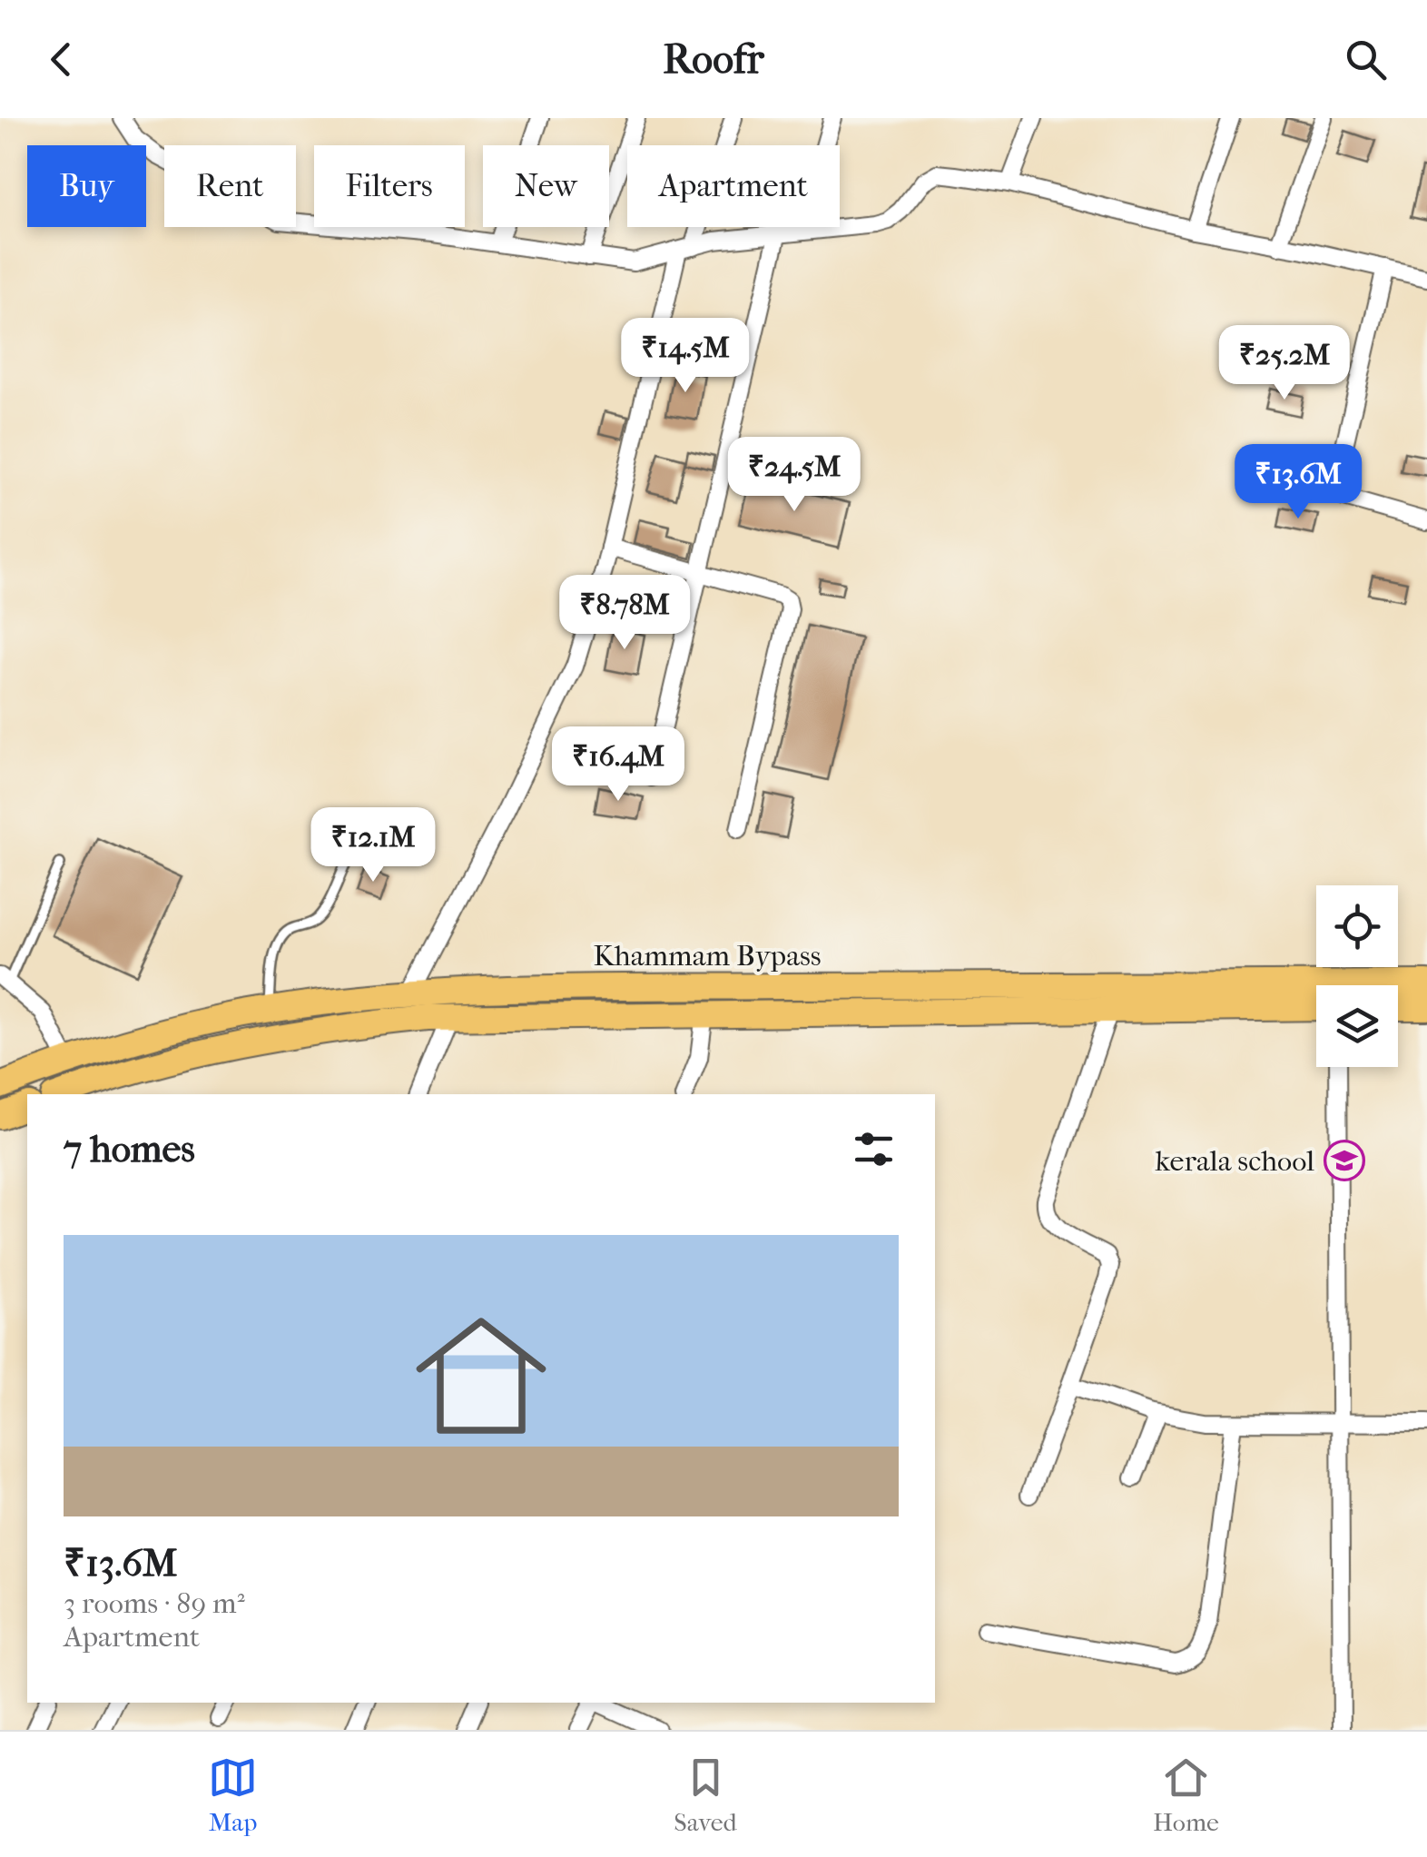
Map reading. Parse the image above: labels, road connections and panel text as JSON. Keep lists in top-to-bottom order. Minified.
{"streets":{"highway":["Khammam Bypass"]},"places":{"school or university":["kerala school"]},"page":{"header":"Roofr","chip":["Buy","Rent","Filters","New","Apartment"],"price":["₹14.5M","₹25.2M","₹24.5M","₹13.6M","₹8.78M","₹16.4M","₹12.1M"],"heading":"7 homes","list":[{"name":"₹13.6M","note":"3 rooms · 89 m² · Apartment"}],"tabs":["Map","Saved","Home"]}}
